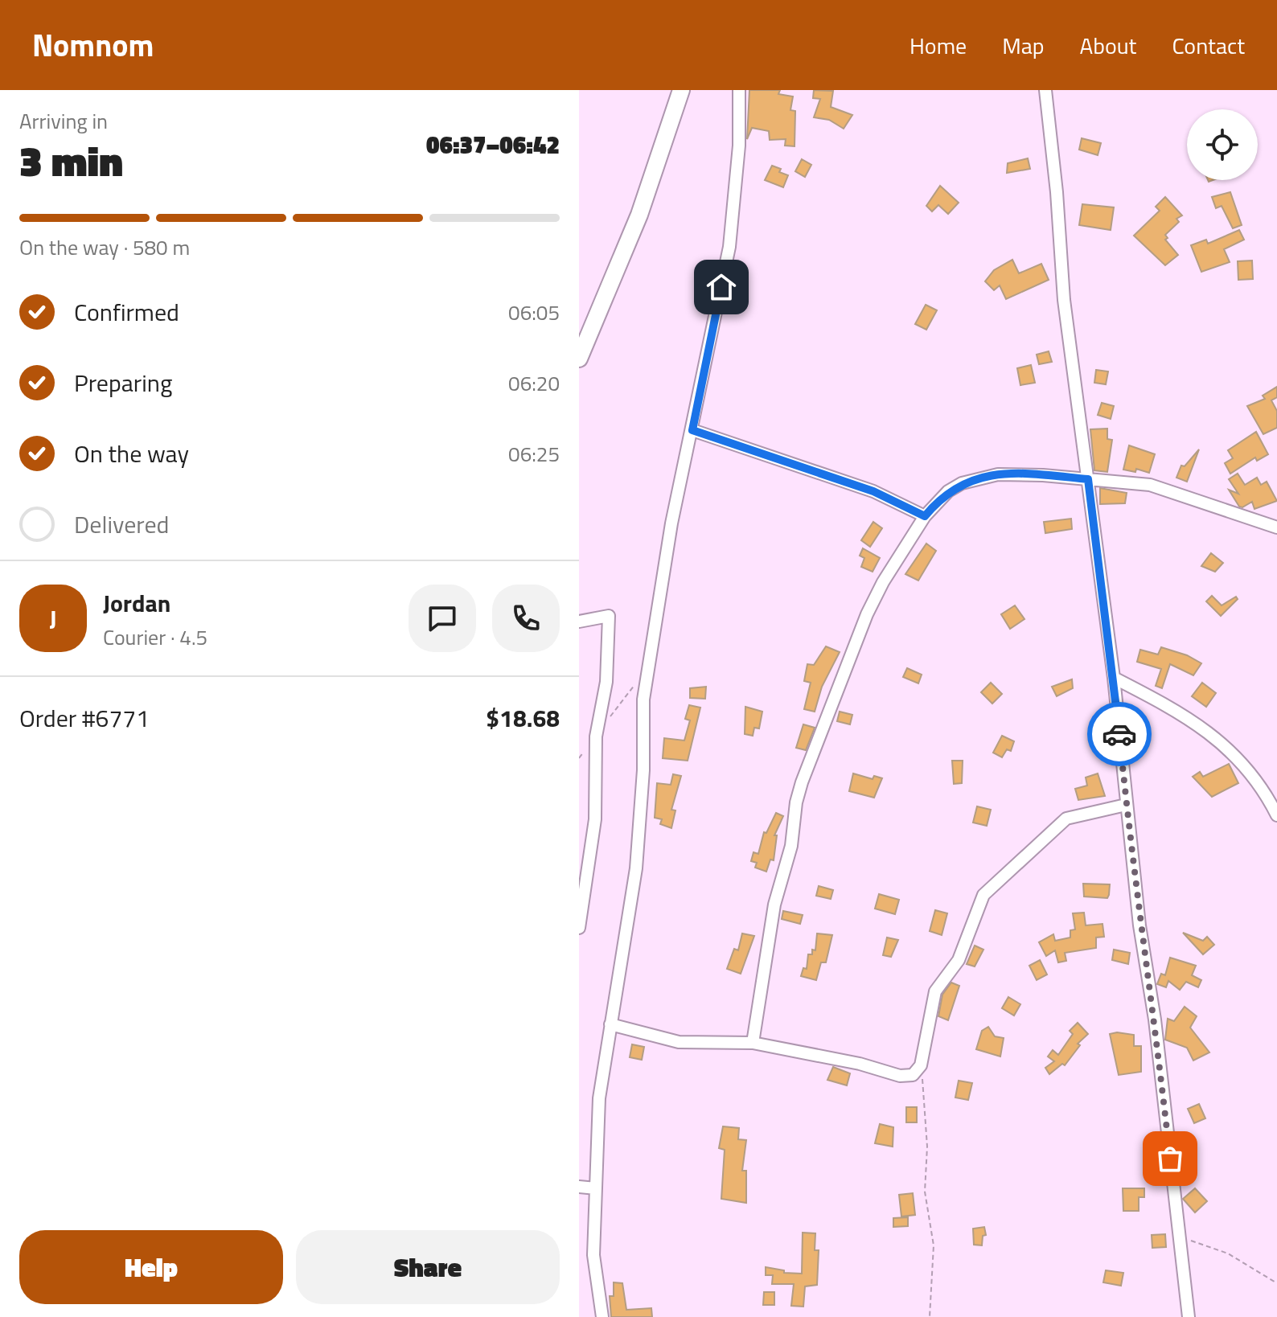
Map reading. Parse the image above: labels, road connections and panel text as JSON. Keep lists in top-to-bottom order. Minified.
{"page":{"header":"Nomnom","nav":["Home","Map","About","Contact"],"heading":["3 min","Arriving in","06:37–06:42"],"panel":["Jordan","Courier · 4.5","Order #6771","$18.68"],"bar":"On the way · 580 m","list":[["Confirmed","06:05"],["Preparing","06:20"],["On the way","06:25"],"Delivered"],"round":"J","buttons":["Help","Share"]}}
